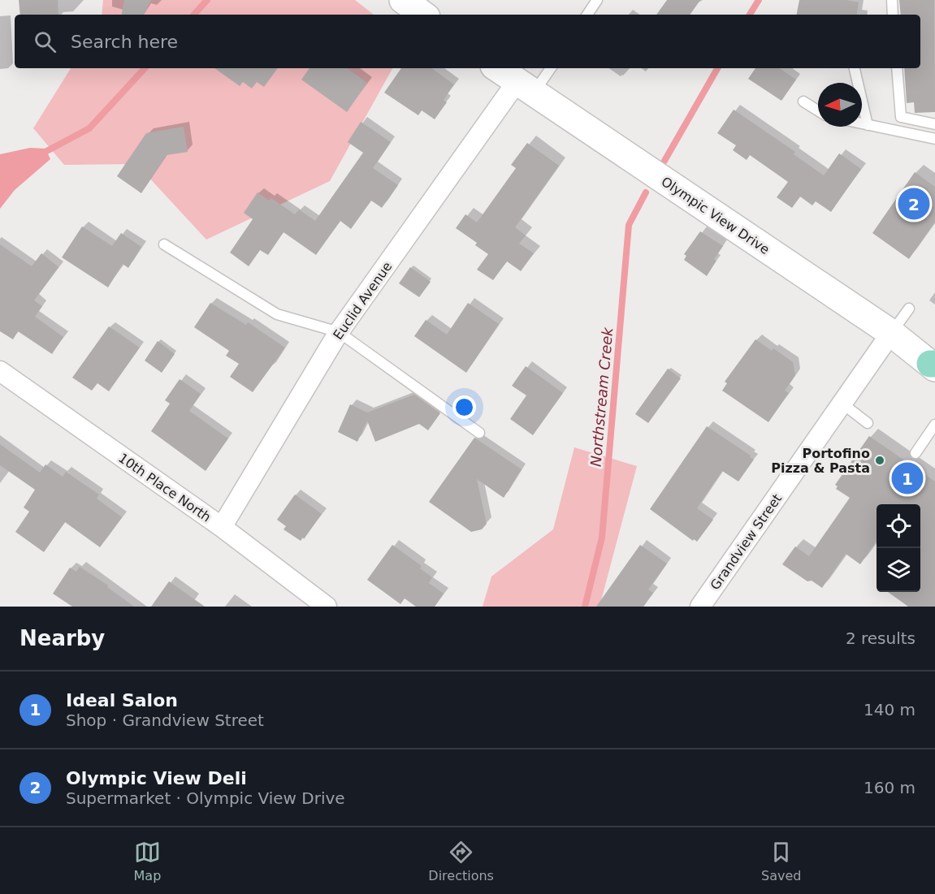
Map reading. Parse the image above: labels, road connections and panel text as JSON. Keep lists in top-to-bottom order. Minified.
{"streets":{"main road":["Olympic View Drive"],"street":["Euclid Avenue","10th Place North","Grandview Street"]},"crossings":[["Olympic View Drive","Euclid Avenue"],["Olympic View Drive","Grandview Street"],["Euclid Avenue","10th Place North"]],"water":["Northstream Creek"],"places":["Portofino Pizza & Pasta"],"north":"left","page":{"search":"Search here","pins":["2","1"],"heading":["Nearby","2 results"],"list":[{"mark":"1","name":"Ideal Salon","note":"Shop · Grandview Street","value":"140 m"},{"mark":"2","name":"Olympic View Deli","note":"Supermarket · Olympic View Drive","value":"160 m"}],"nav":["Map","Directions","Saved"]}}
